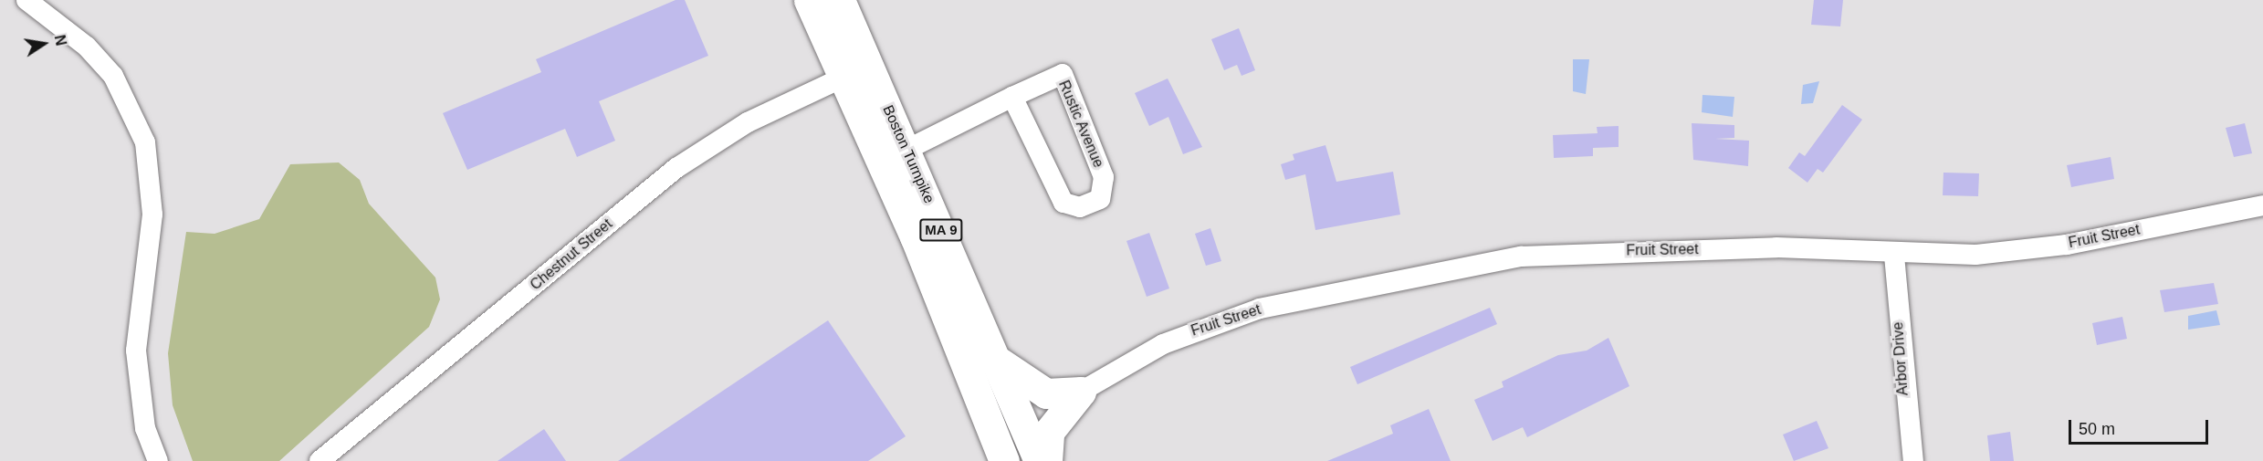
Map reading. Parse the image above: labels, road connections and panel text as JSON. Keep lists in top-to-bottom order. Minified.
{"streets":{"highway":["Boston Turnpike","MA 9"],"street":["Rustic Avenue","Fruit Street","Chestnut Street","Arbor Drive"]},"crossings":[["Rustic Avenue","Boston Turnpike"],["Boston Turnpike","Chestnut Street"],["Fruit Street","Arbor Drive"]],"scale_bar":"50 m","north":"right"}
